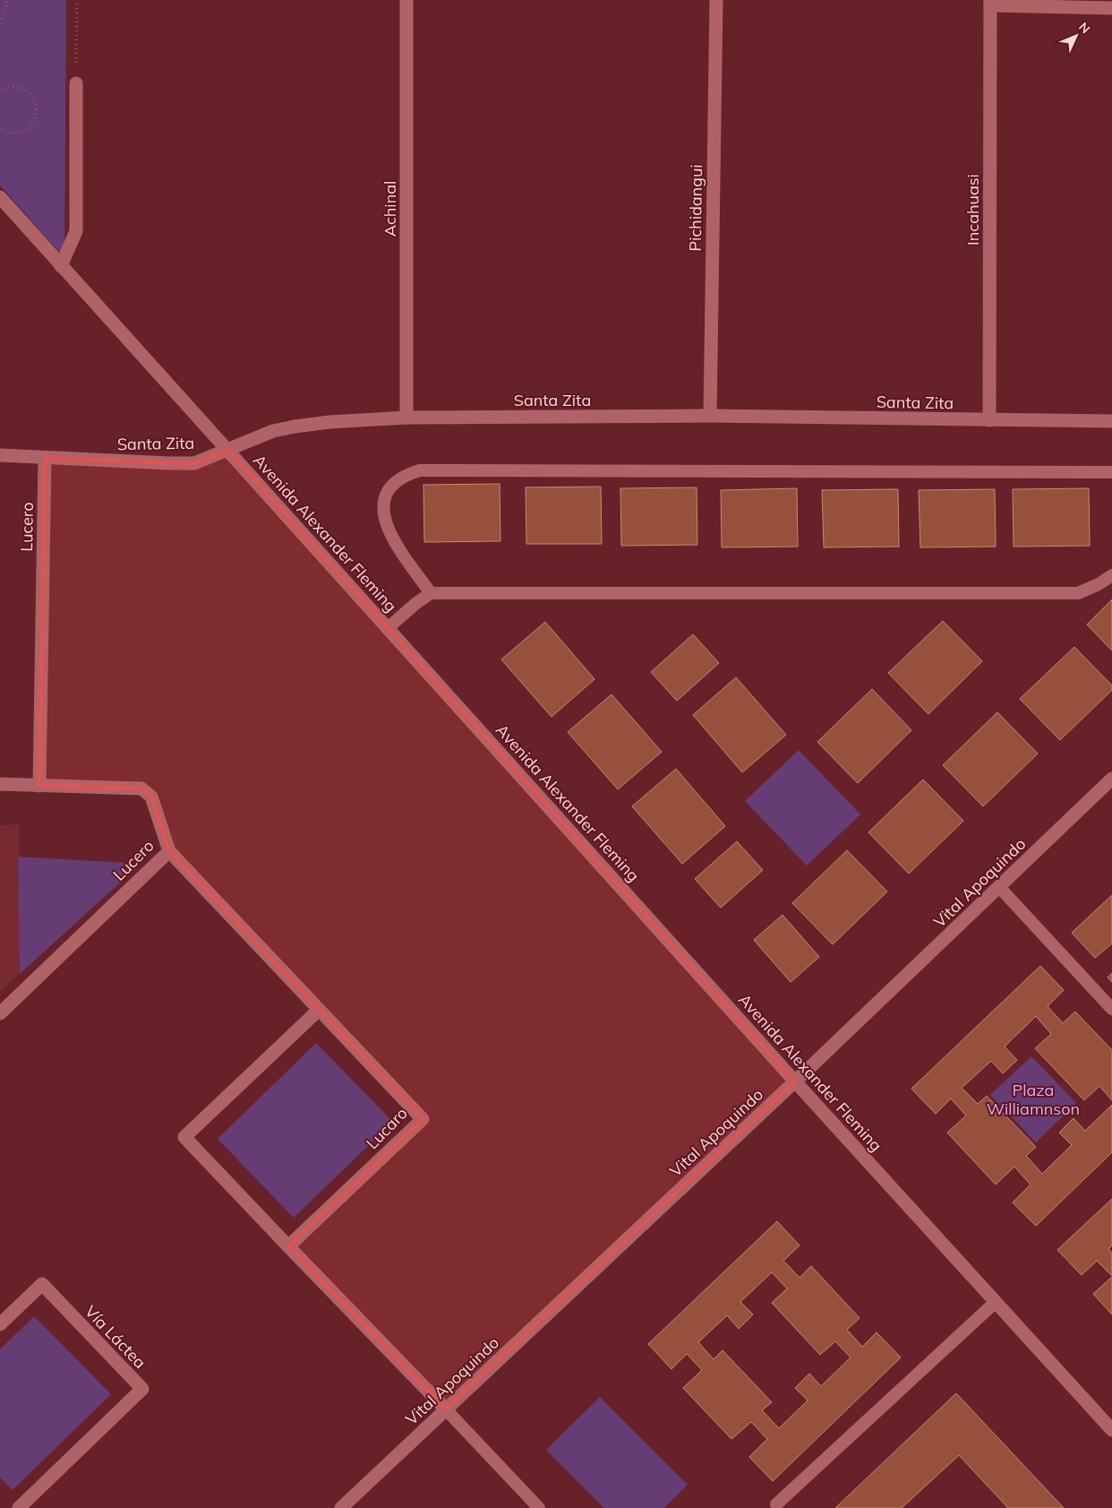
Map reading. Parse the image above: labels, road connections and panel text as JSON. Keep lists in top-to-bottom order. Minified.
{"streets":{"street":["Pichidangui","Achinal","Incahuasi","Santa Zita","Lucero","Avenida Alexander Fleming","Vital Apoquindo","Lucaro","Vía Láctea"]},"crossings":[["Pichidangui","Santa Zita"],["Achinal","Santa Zita"],["Incahuasi","Santa Zita"],["Santa Zita","Lucero"],["Santa Zita","Avenida Alexander Fleming"],["Lucero","Lucaro"],["Avenida Alexander Fleming","Vital Apoquindo"]],"parks":["Plaza Williamnson"],"north":"top right"}
